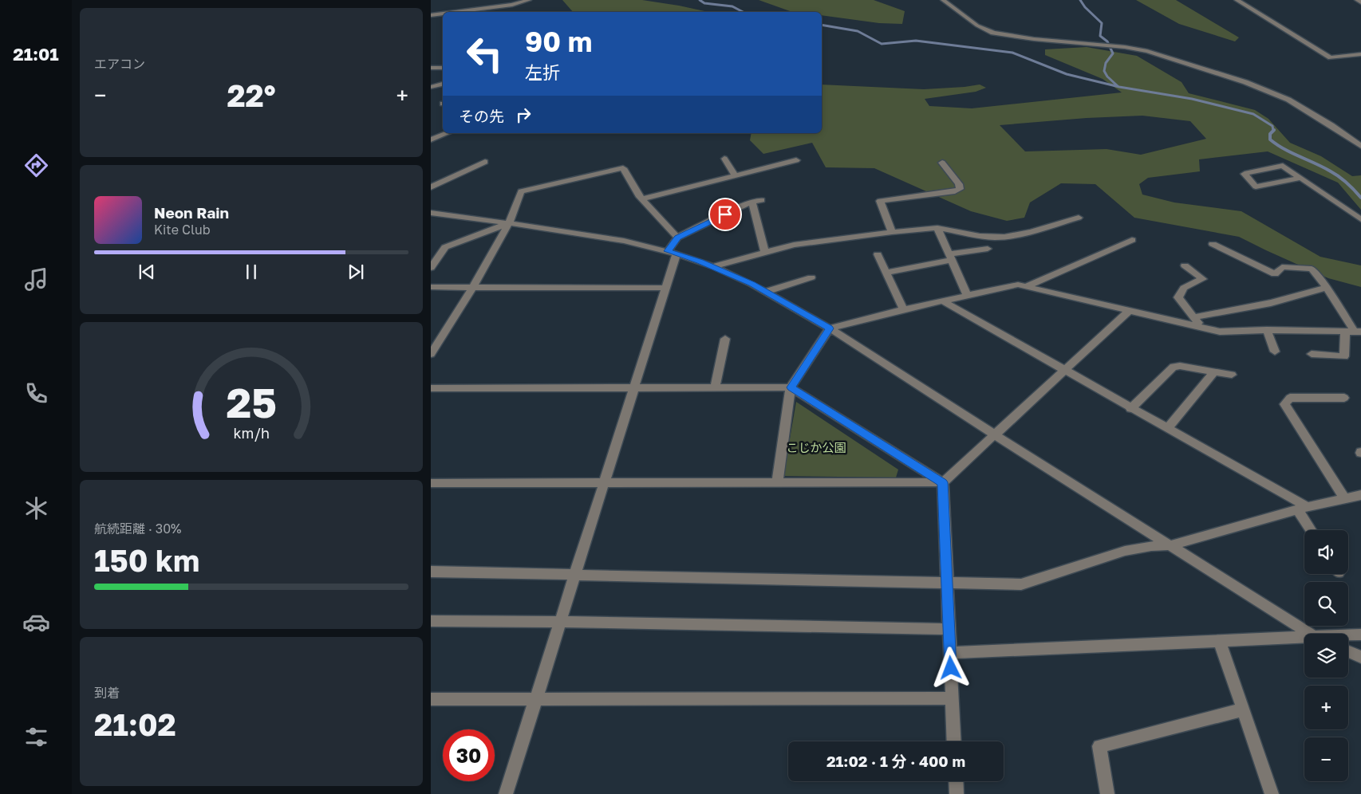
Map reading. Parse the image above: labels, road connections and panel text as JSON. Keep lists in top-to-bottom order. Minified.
{"parks":["こじか公園"],"page":{"tabs":"21:01","tile":["エアコン",["航続距離 · 30%","150 km"],["到着","21:02"]],"turn":["90 m","左折"],"heat":["−","22°","+"],"then":"その先","song":["Neon Rain","Kite Club"],"map_buttons":["+","−"],"limit":"30","trip":"21:02 · 1 分 · 400 m","gauge":["25","km/h"]}}
